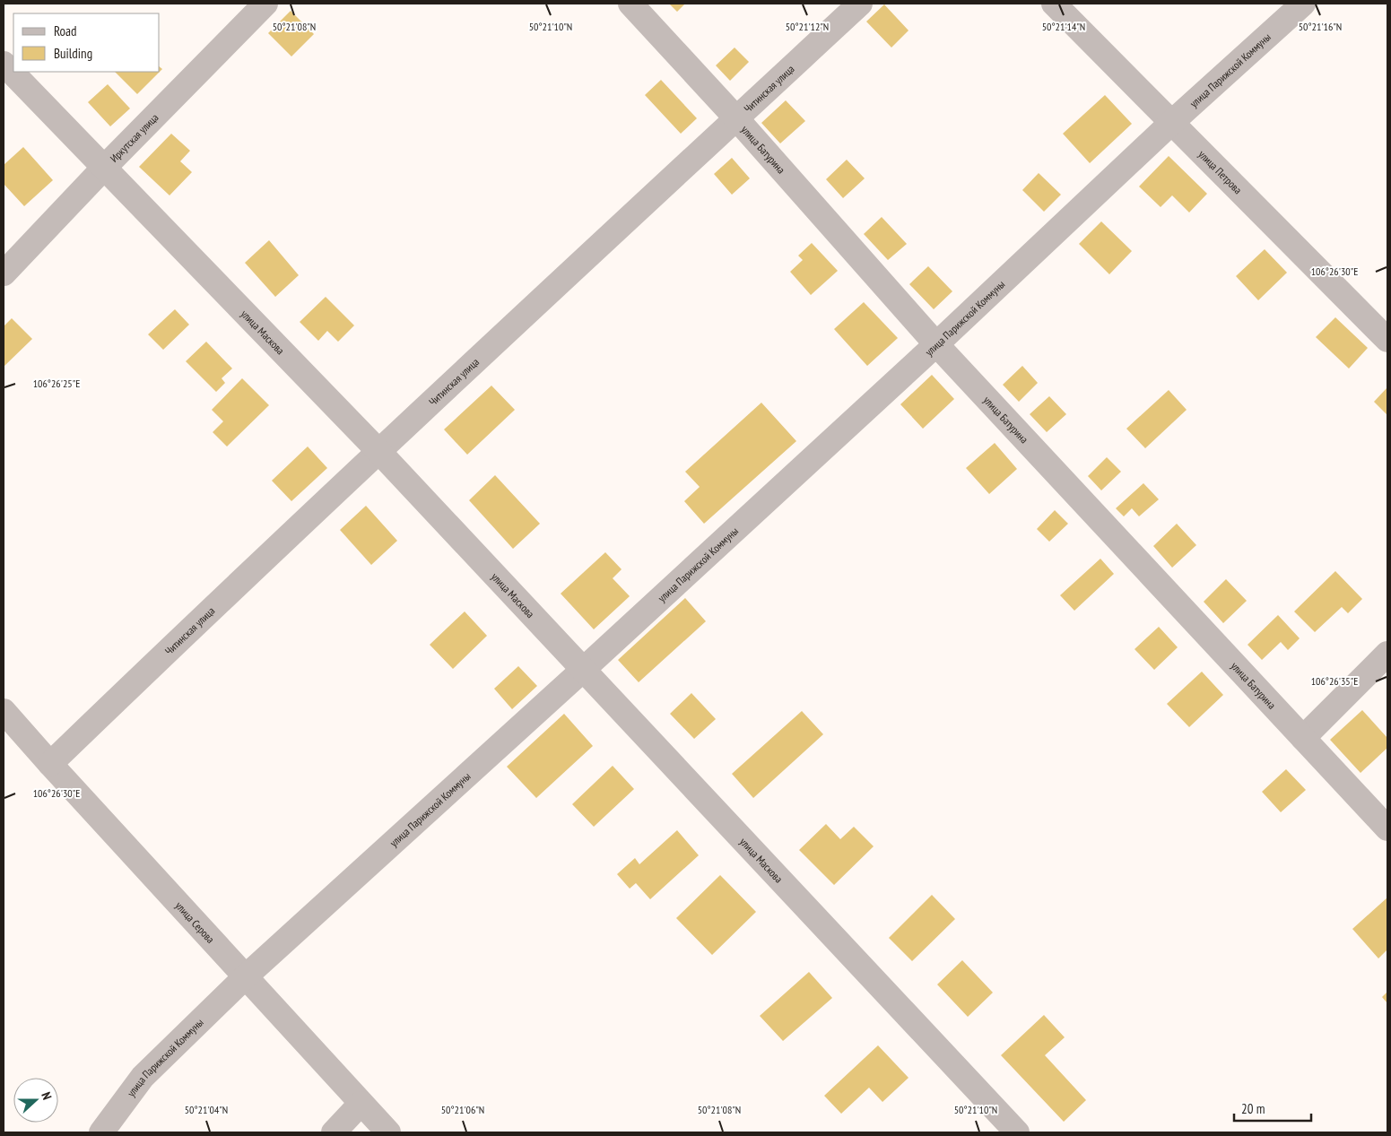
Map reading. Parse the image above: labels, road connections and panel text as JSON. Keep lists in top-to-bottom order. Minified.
{"streets":{"street":["улица Парижской Коммуны","Читинская улица","Иркутская улица","улица Батурина","улица Петрова","улица Маскова","улица Серова"]},"crossings":[["улица Парижской Коммуны","улица Батурина"],["улица Парижской Коммуны","улица Петрова"],["улица Парижской Коммуны","улица Маскова"],["улица Парижской Коммуны","улица Серова"],["Читинская улица","улица Батурина"],["Читинская улица","улица Маскова"],["Читинская улица","улица Серова"],["Иркутская улица","улица Маскова"]],"legend":["Road","Building"],"scale_bar":"20 m","north":"right","coordinates":["50°21'08\"N","50°21'10\"N","50°21'12\"N","50°21'14\"N","50°21'16\"N","106°26'30\"E","106°26'25\"E","106°26'35\"E","50°21'04\"N","50°21'06\"N"]}
